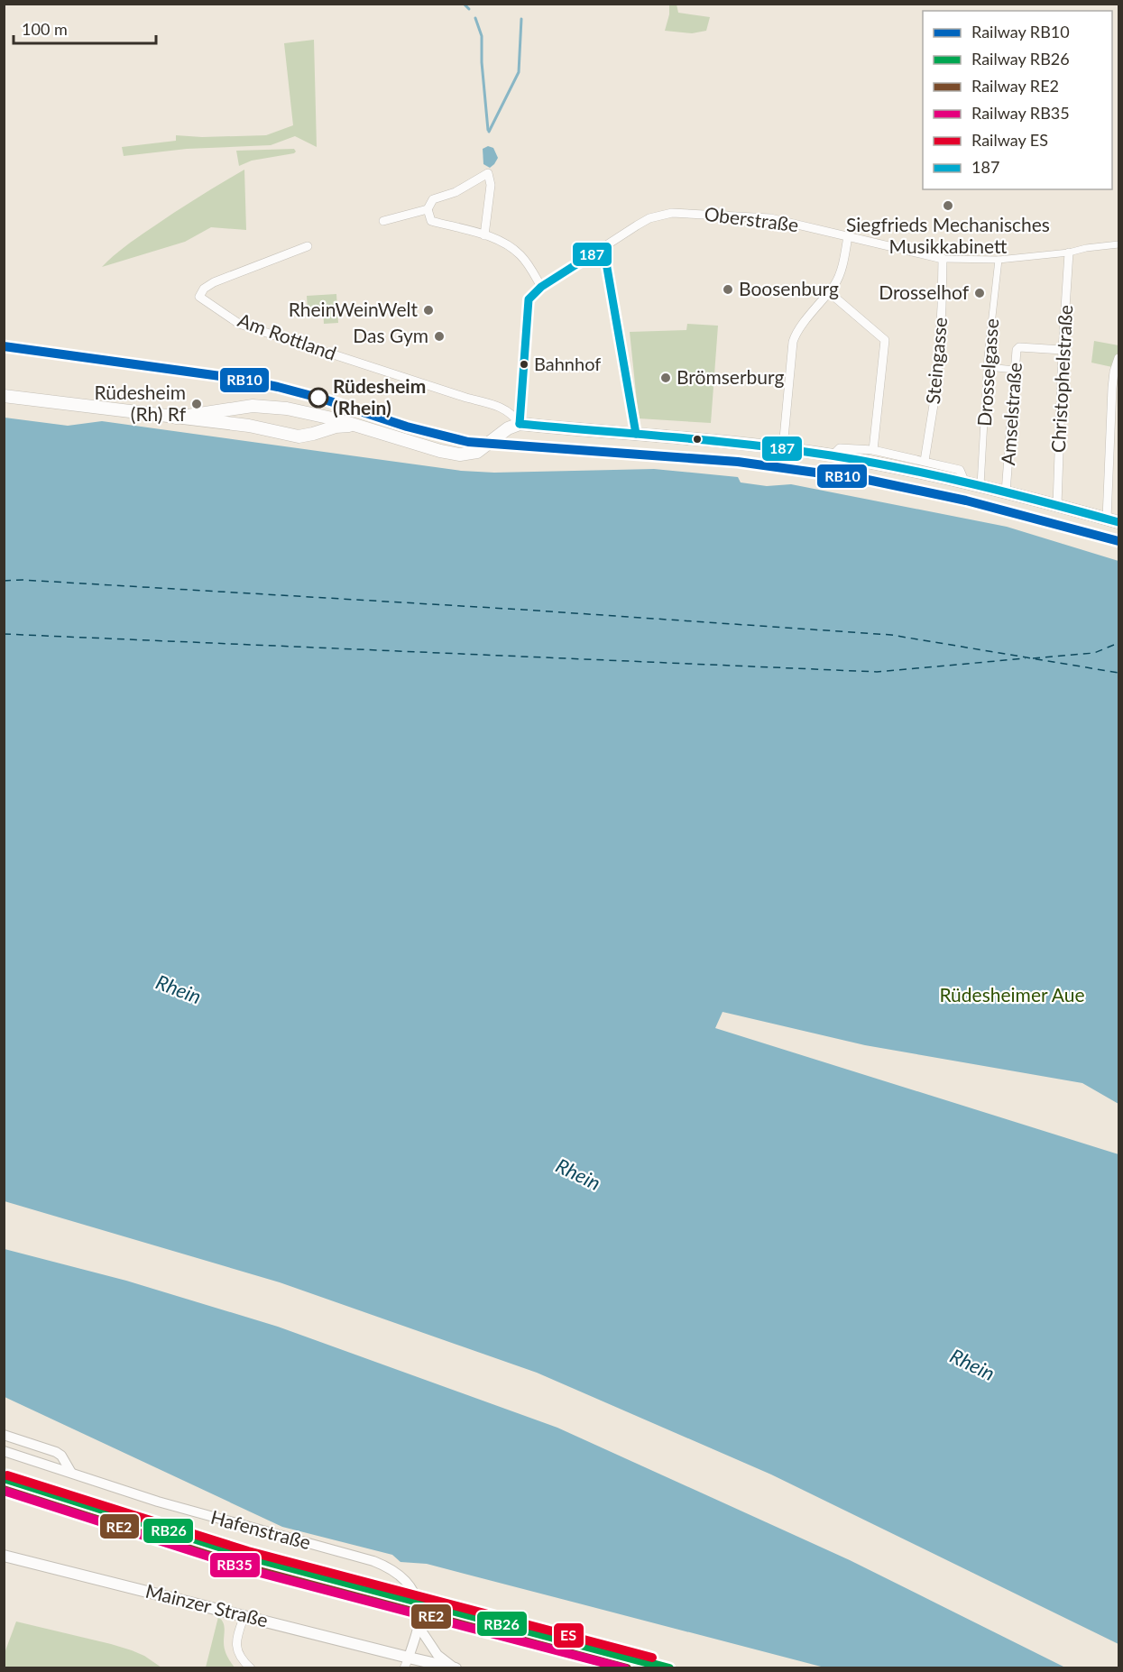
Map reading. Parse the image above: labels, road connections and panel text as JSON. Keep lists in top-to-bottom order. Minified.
{"streets":{"main road":["Mainzer Straße"],"street":["Oberstraße","Am Rottland","Steingasse","Drosselgasse","Christophelstraße","Amselstraße","Hafenstraße"]},"crossings":[["Oberstraße","Am Rottland"],["Oberstraße","Steingasse"],["Oberstraße","Drosselgasse"],["Oberstraße","Christophelstraße"],["Christophelstraße","Amselstraße"],["Hafenstraße","Mainzer Straße"]],"water":["Rhein"],"parks":["Rüdesheimer Aue"],"places":["Siegfrieds Mechanisches Musikkabinett","Boosenburg","Drosselhof","RheinWeinWelt","Das Gym","Bahnhof","Brömserburg","Rüdesheim (Rhein)","Rüdesheim (Rh) Rf"],"lines":["transit line 187","rail line RB10","rail line ES","rail line RB26","rail line RE2","rail line RB35"],"legend":["Railway RB10","Railway RB26","Railway RE2","Railway RB35","Railway ES","187"],"scale_bar":"100 m"}
